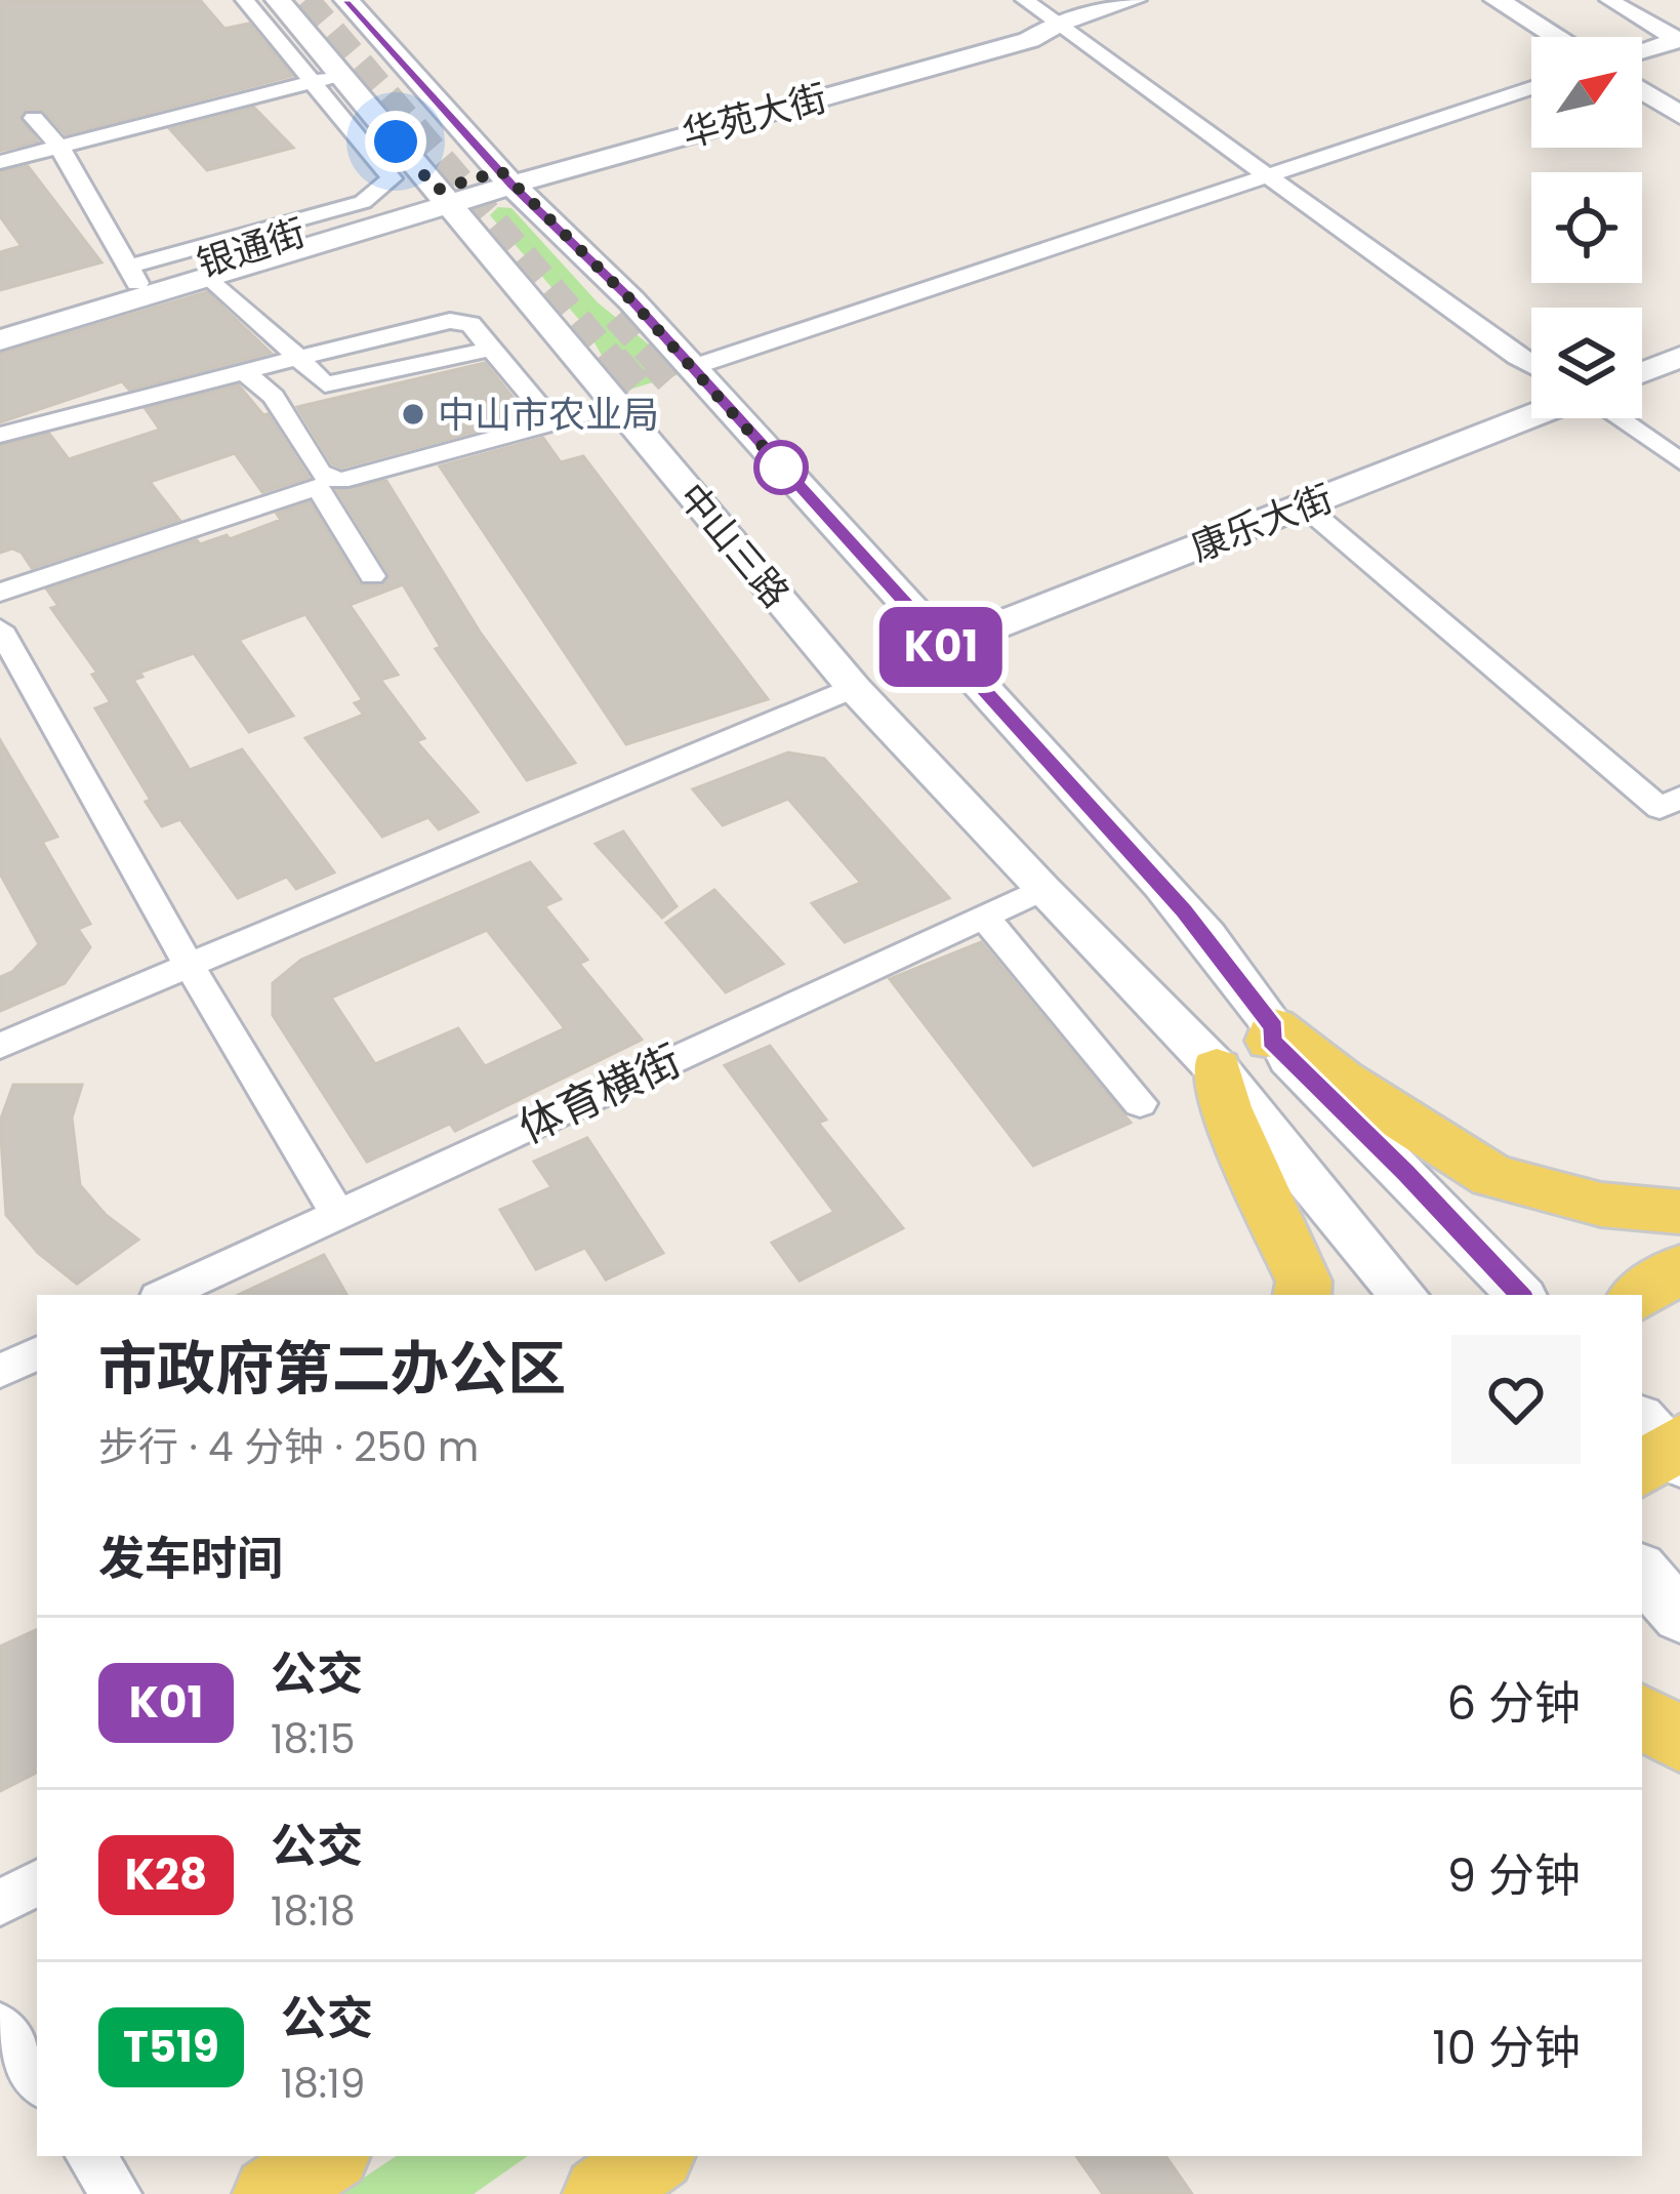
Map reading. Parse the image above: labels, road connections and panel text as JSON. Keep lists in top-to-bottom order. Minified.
{"streets":{"main road":["华苑大街","银通街","康乐大街","中山三路"],"street":["体育横街"]},"crossings":[["华苑大街","银通街"],["华苑大街","中山三路"],["银通街","中山三路"],["康乐大街","中山三路"],["中山三路","体育横街"]],"places":["中山市农业局"],"lines":["bus line K01"],"north":"top right","page":{"on_map":"K01","heading":[["市政府第二办公区","步行 · 4 分钟 · 250 m"],"发车时间"],"list":[{"mark":"K01","name":"公交","note":"18:15","value":"6 分钟"},{"mark":"K28","name":"公交","note":"18:18","value":"9 分钟"},{"mark":"T519","name":"公交","note":"18:19","value":"10 分钟"}]}}
